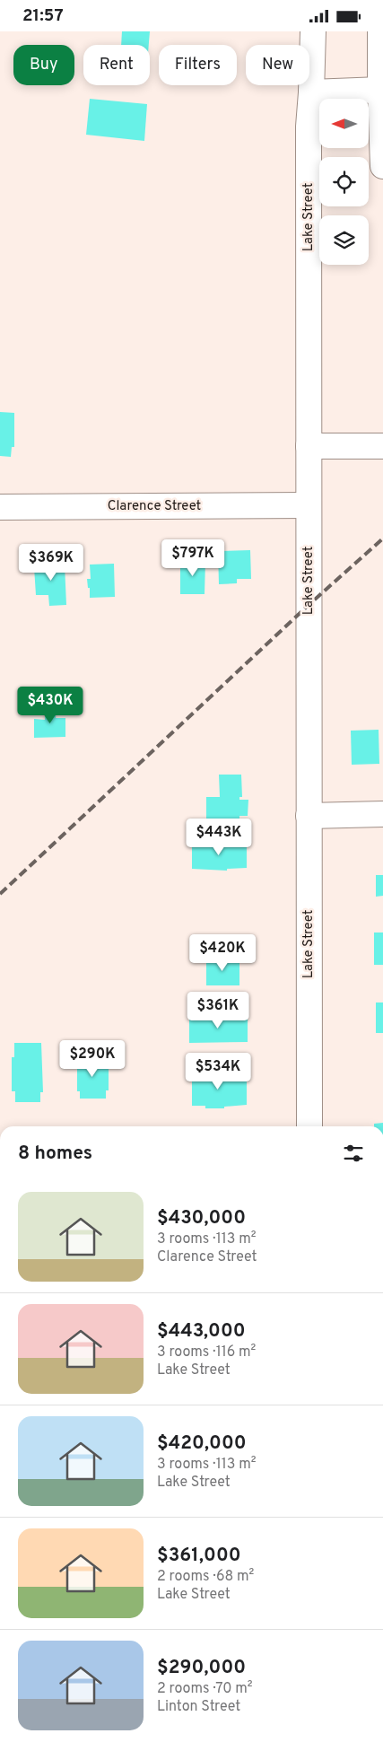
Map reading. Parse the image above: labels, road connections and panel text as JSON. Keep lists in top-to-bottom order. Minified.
{"streets":{"street":["Lake Street","Clarence Street"]},"crossings":[["Lake Street","Clarence Street"]],"north":"left","page":{"status":"21:57","chip":["Buy","Rent","Filters","New"],"price":["$797K","$369K","$430K","$443K","$420K","$361K","$290K","$534K"],"heading":"8 homes","list":[{"name":"$430,000","note":"3 rooms · 113 m² · Clarence Street"},{"name":"$443,000","note":"3 rooms · 116 m² · Lake Street"},{"name":"$420,000","note":"3 rooms · 113 m² · Lake Street"},{"name":"$361,000","note":"2 rooms · 68 m² · Lake Street"},{"name":"$290,000","note":"2 rooms · 70 m² · Linton Street"}]}}
